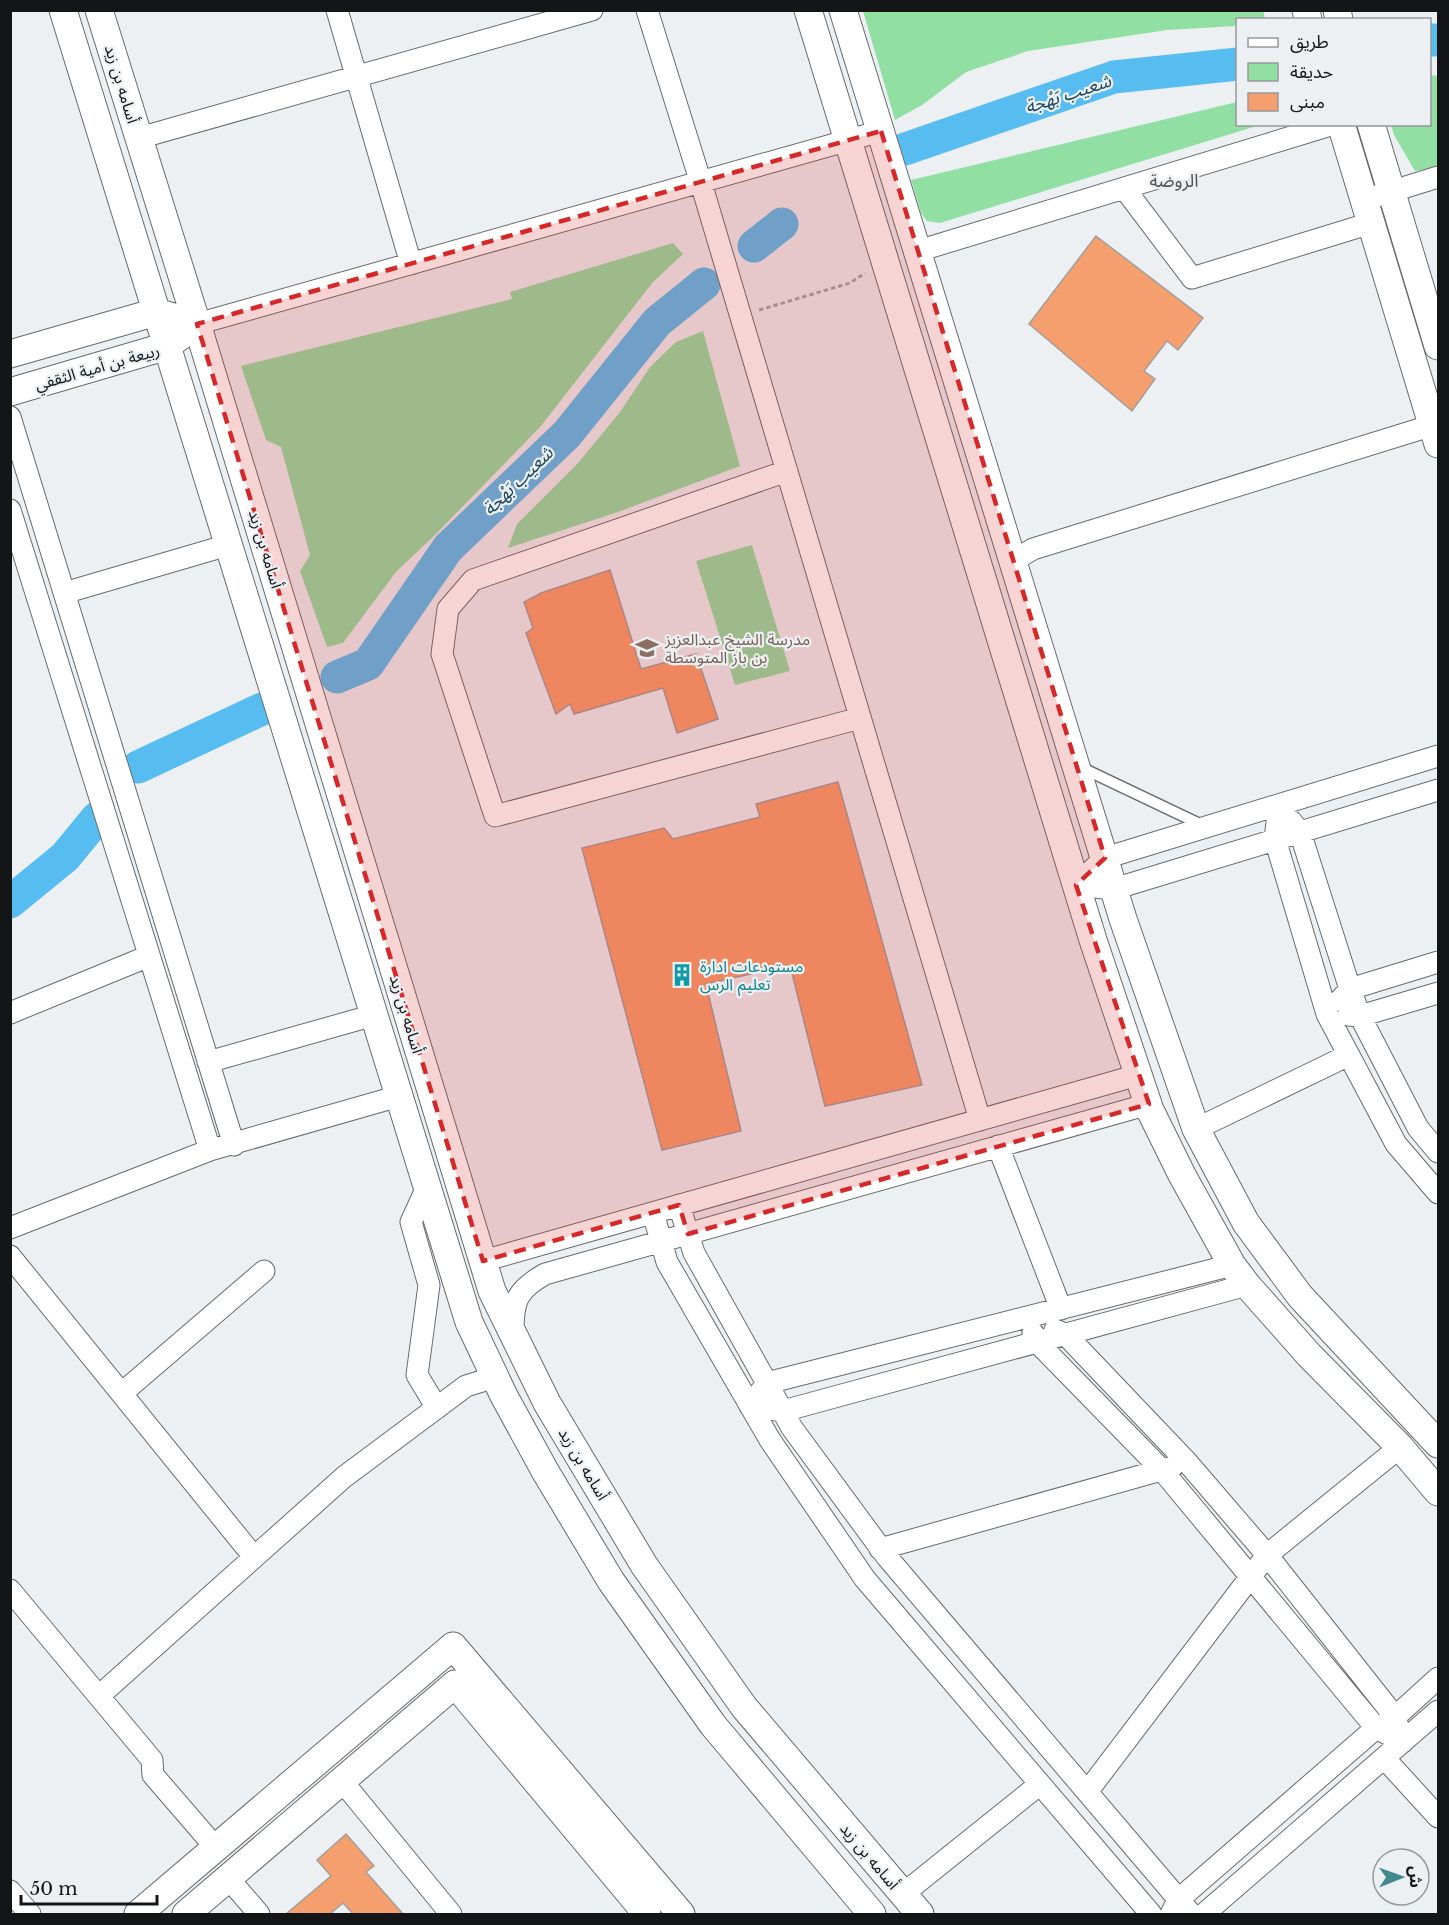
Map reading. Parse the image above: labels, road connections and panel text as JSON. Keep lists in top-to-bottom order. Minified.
{"streets":{"street":["أسامه بن زيد","ربيعة بن أمية الثقفي"]},"crossings":[["أسامه بن زيد","ربيعة بن أمية الثقفي"]],"districts":["الروضة"],"water":["شعيب بَهْجة"],"places":{"school or university":["مدرسة الشيخ عبدالعزيز بن باز المتوسطة"],"building":["مستودعات ادارة تعليم الرس"]},"legend":["طريق","حديقة","مبنى"],"scale_bar":"50 m","north":"right"}
